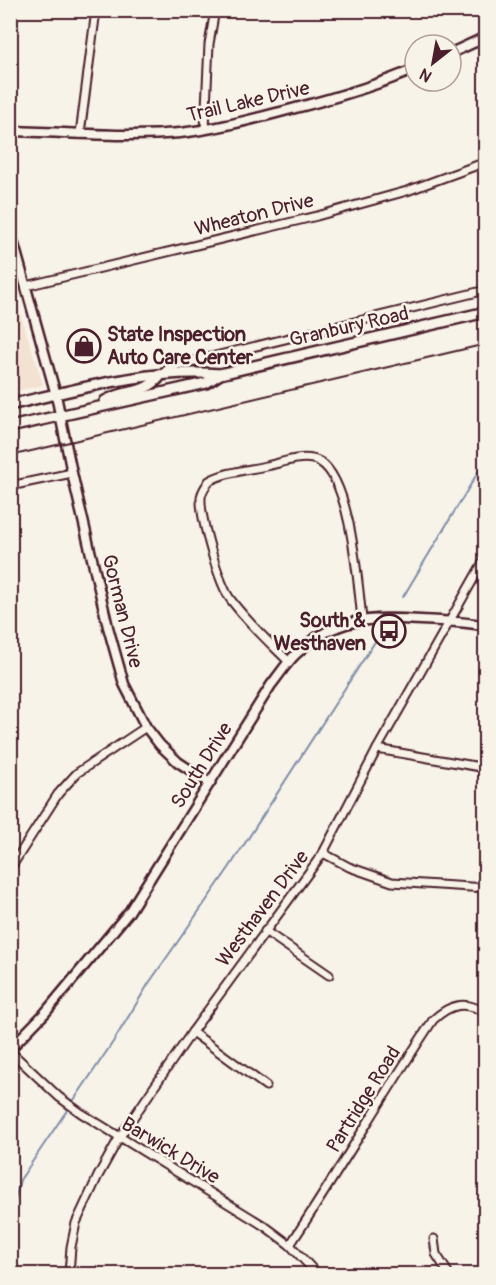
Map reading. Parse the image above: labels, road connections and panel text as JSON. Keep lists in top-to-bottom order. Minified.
{"streets":{"main road":["Granbury Road"],"street":["Trail Lake Drive","Wheaton Drive","Gorman Drive","South Drive","Westhaven Drive","Partridge Road","Barwick Drive"]},"crossings":[["Wheaton Drive","Gorman Drive"],["Granbury Road","Gorman Drive"],["Gorman Drive","South Drive"],["South Drive","Westhaven Drive"],["South Drive","Barwick Drive"],["Westhaven Drive","Barwick Drive"],["Partridge Road","Barwick Drive"]],"places":{"shop":["State Inspection Auto Care Center"],"bus stop":["South & Westhaven"]},"north":"bottom left"}
